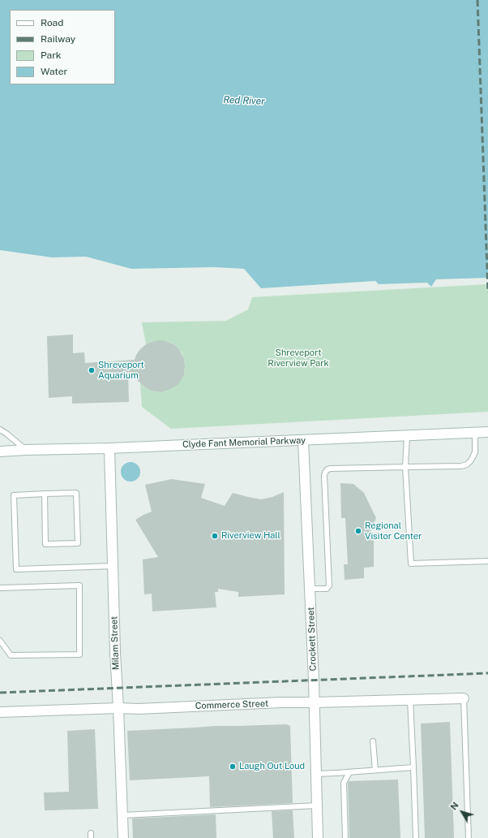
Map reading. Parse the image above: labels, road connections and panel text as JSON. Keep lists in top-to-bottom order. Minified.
{"streets":{"street":["Clyde Fant Memorial Parkway","Crockett Street","Milam Street","Commerce Street"]},"crossings":[["Clyde Fant Memorial Parkway","Crockett Street"],["Clyde Fant Memorial Parkway","Milam Street"],["Crockett Street","Commerce Street"],["Milam Street","Commerce Street"]],"water":["Red River"],"parks":["Shreveport Riverview Park"],"places":["Shreveport Aquarium","Regional Visitor Center","Riverview Hall","Laugh Out Loud"],"legend":["Road","Railway","Park","Water"],"north":"top left"}
